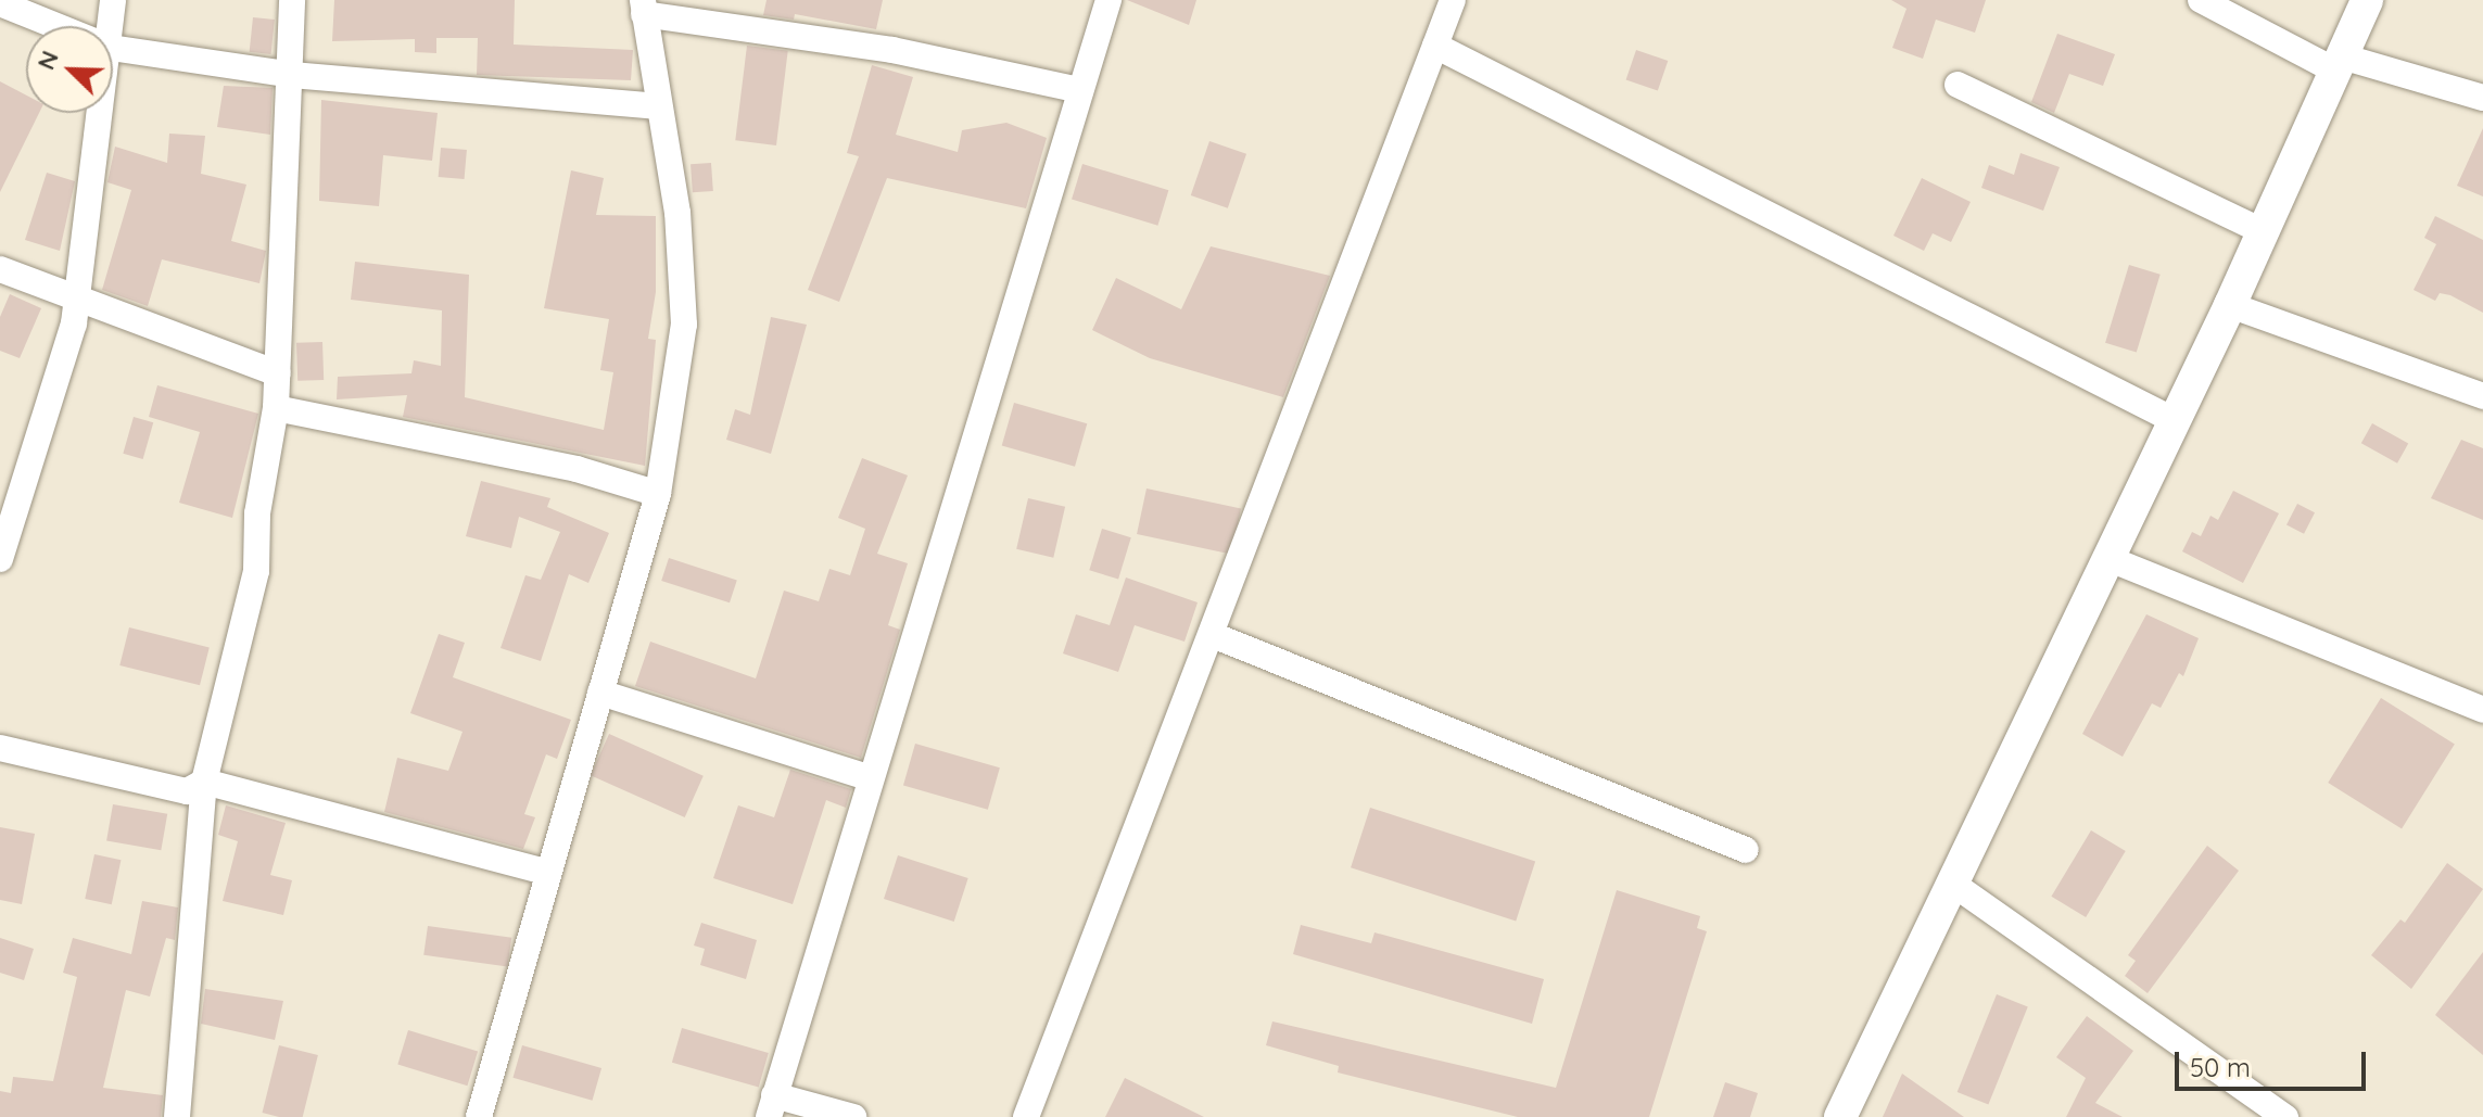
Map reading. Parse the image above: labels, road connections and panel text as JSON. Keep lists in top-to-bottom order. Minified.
{"scale_bar":"50 m","north":"top left"}
